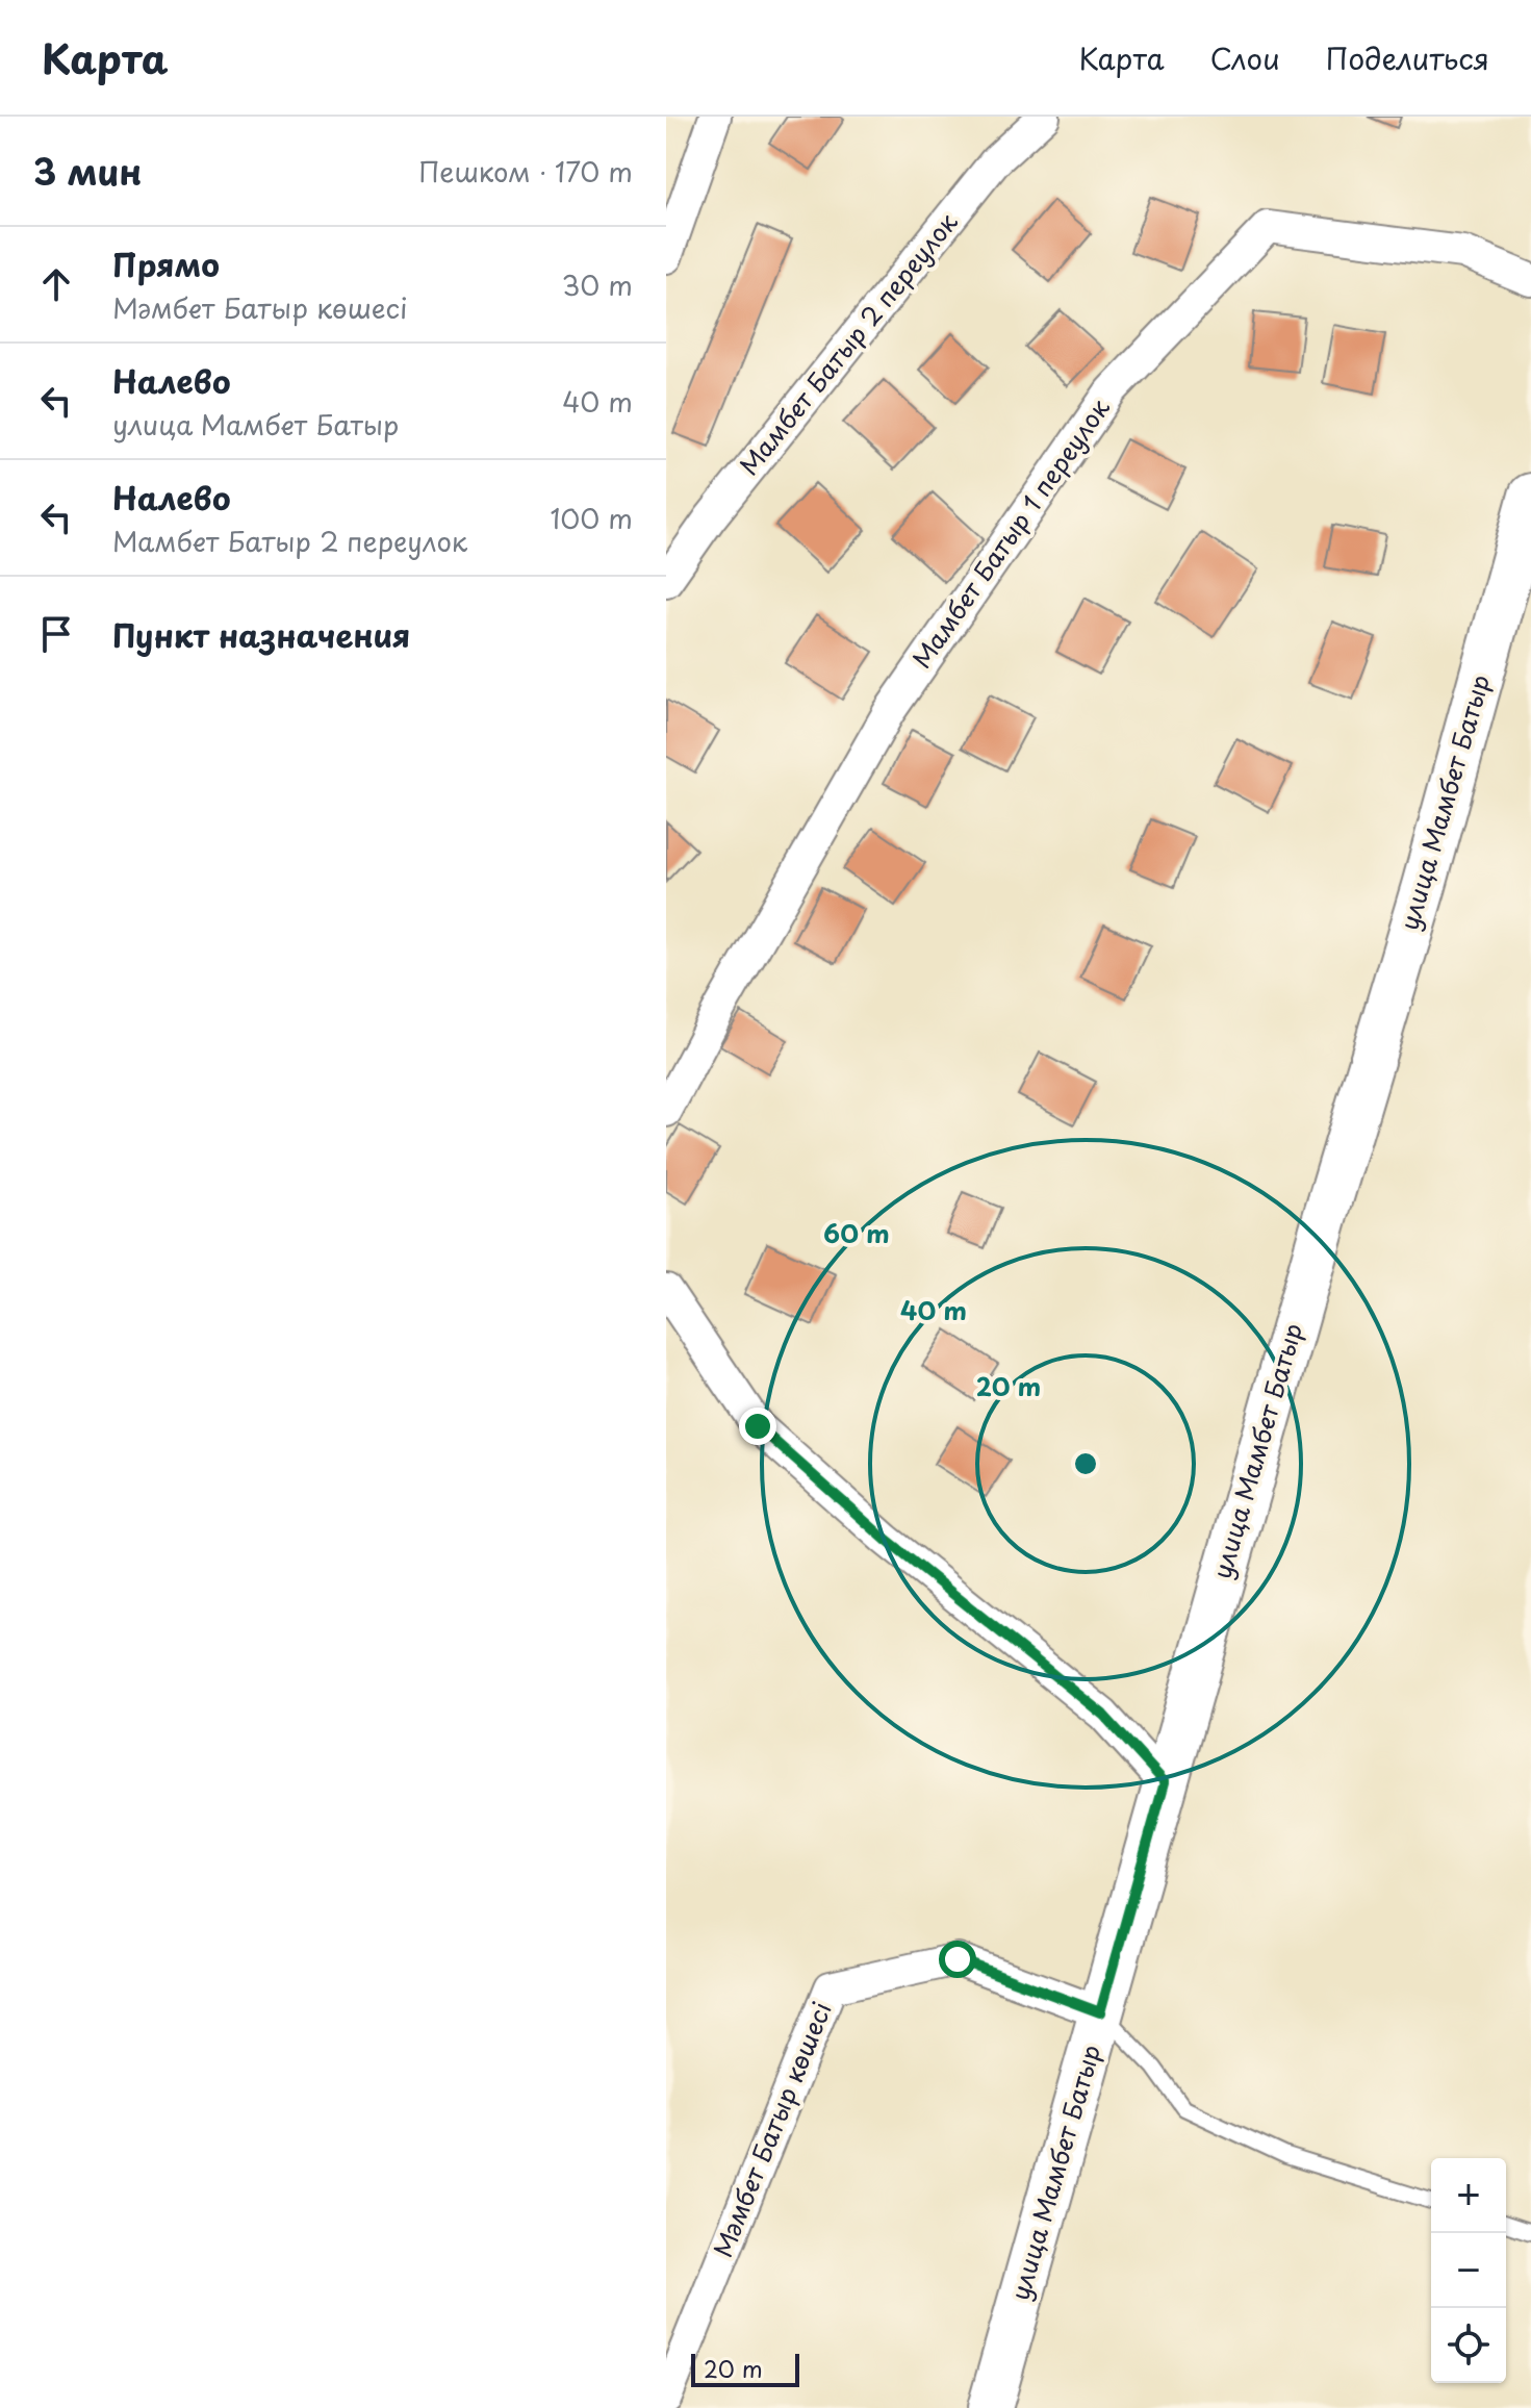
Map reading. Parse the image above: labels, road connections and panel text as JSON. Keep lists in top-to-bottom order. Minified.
{"streets":{"main road":["улица Мамбет Батыр"],"street":["Мамбет Батыр 2 переулок","Мамбет Батыр 1 переулок","Мәмбет Батыр көшесі"]},"crossings":[["улица Мамбет Батыр","Мәмбет Батыр көшесі"]],"scale_bar":"20 m","page":{"header":"Карта","nav":["Карта","Слои","Поделиться"],"heading":["3 мин","Пешком · 170 m"],"list":[["Прямо","Мәмбет Батыр көшесі","30 m"],["Налево","улица Мамбет Батыр","40 m"],["Налево","Мамбет Батыр 2 переулок","100 m"],"Пункт назначения"],"map_buttons":["+","−"],"scale":"20 m"},"rings":["60 m","40 m","20 m"]}
